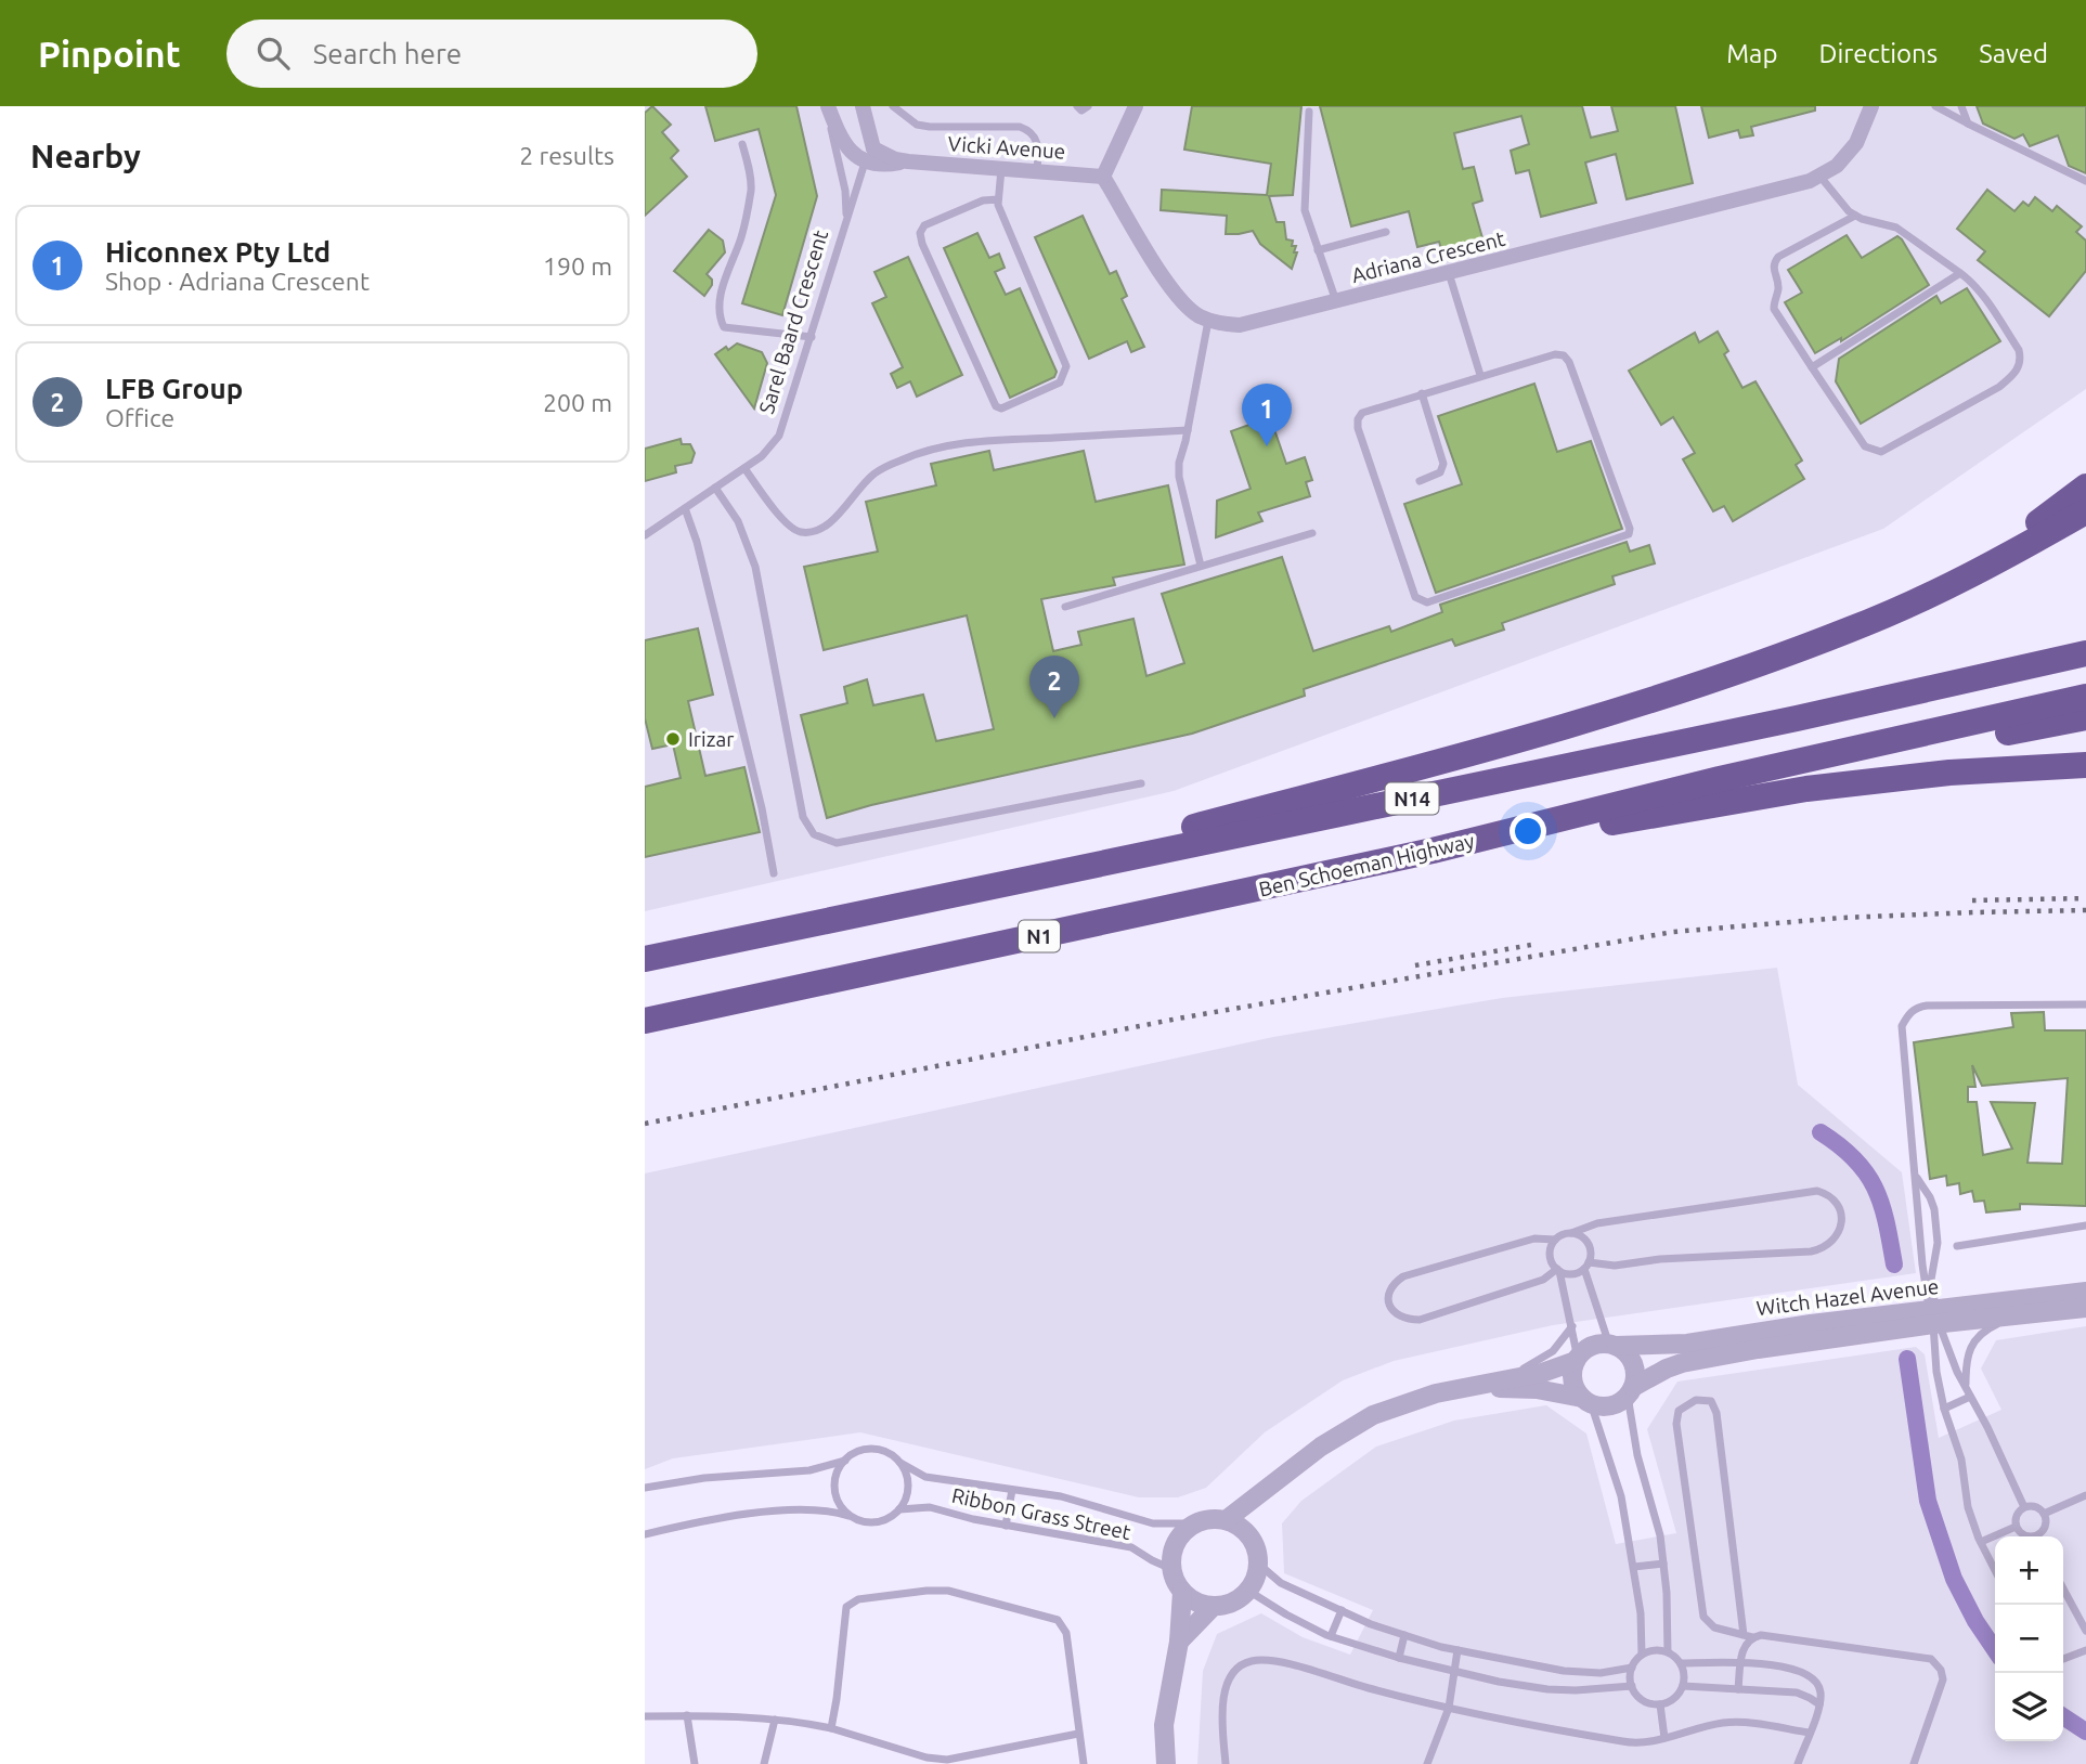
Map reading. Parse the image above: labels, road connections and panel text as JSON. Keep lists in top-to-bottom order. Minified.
{"streets":{"highway":["N14","Ben Schoeman Highway","N1"],"street":["Vicki Avenue","Adriana Crescent","Witch Hazel Avenue"],"lane":["Sarel Baard Crescent","Ribbon Grass Street"]},"crossings":[["Vicki Avenue","Sarel Baard Crescent"]],"places":["Irizar"],"page":{"header":"Pinpoint","search":"Search here","nav":["Map","Directions","Saved"],"heading":["Nearby","2 results"],"list":[{"mark":"1","name":"Hiconnex Pty Ltd","note":"Shop · Adriana Crescent","value":"190 m"},{"mark":"2","name":"LFB Group","note":"Office","value":"200 m"}],"pins":["1","2"],"map_buttons":["+","−"]}}
